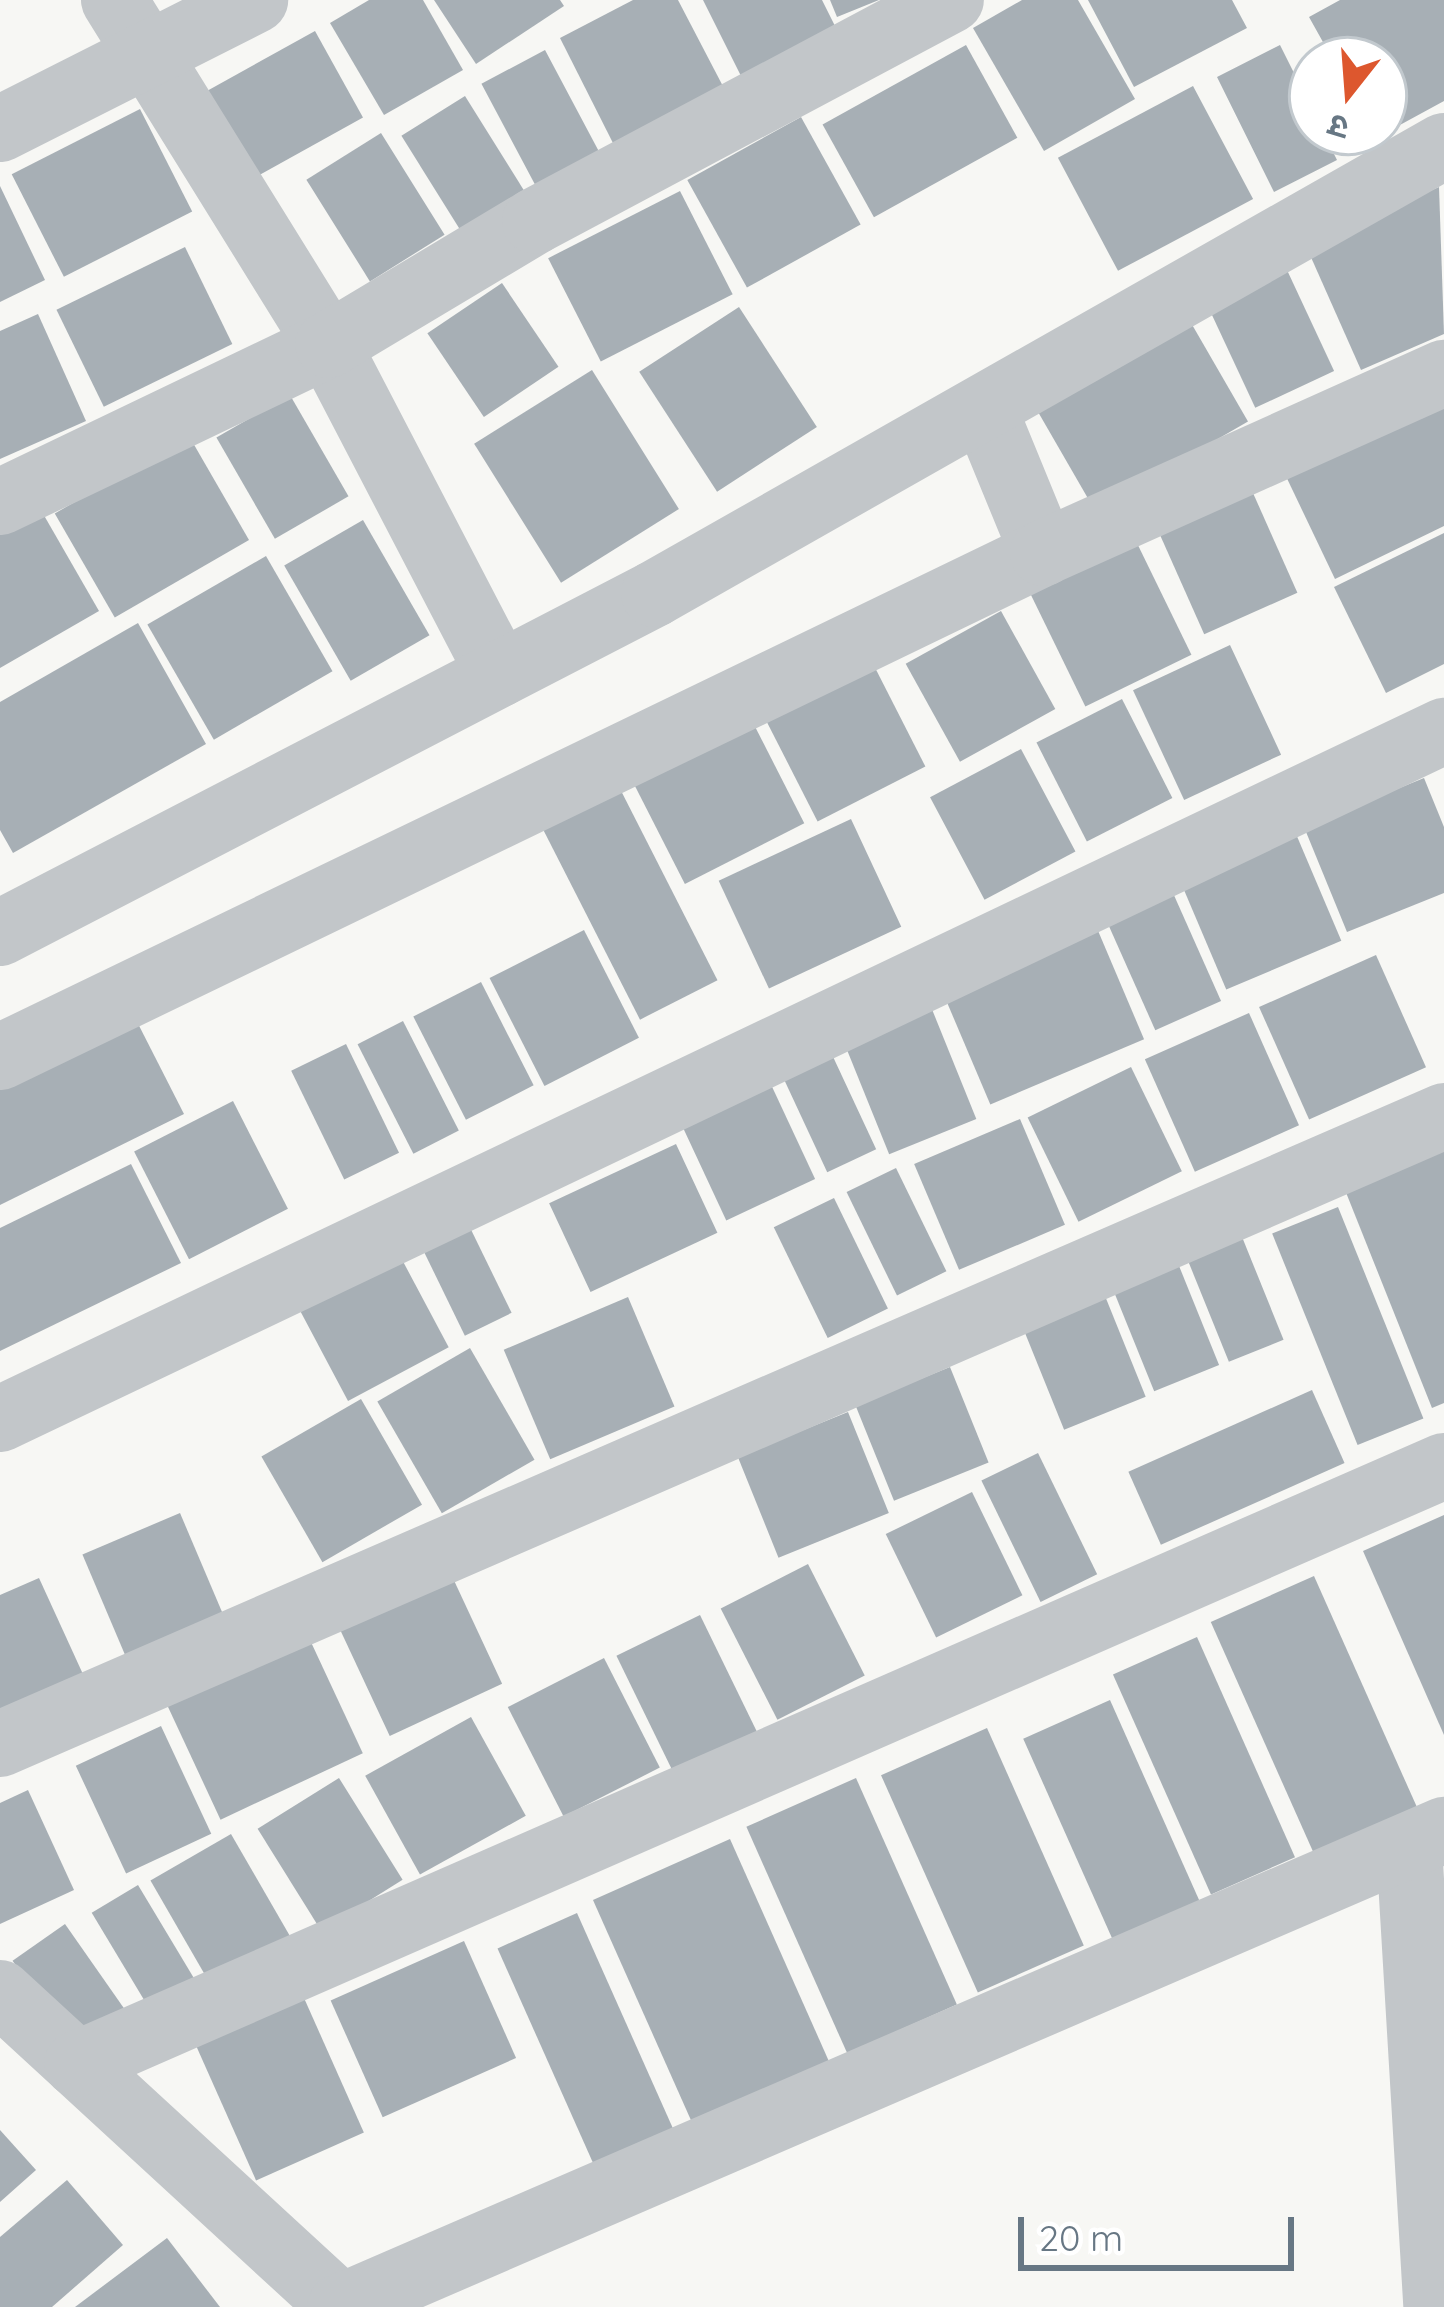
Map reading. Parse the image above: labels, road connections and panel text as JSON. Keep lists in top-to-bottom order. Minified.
{"scale_bar":"20 m","north":"bottom"}
